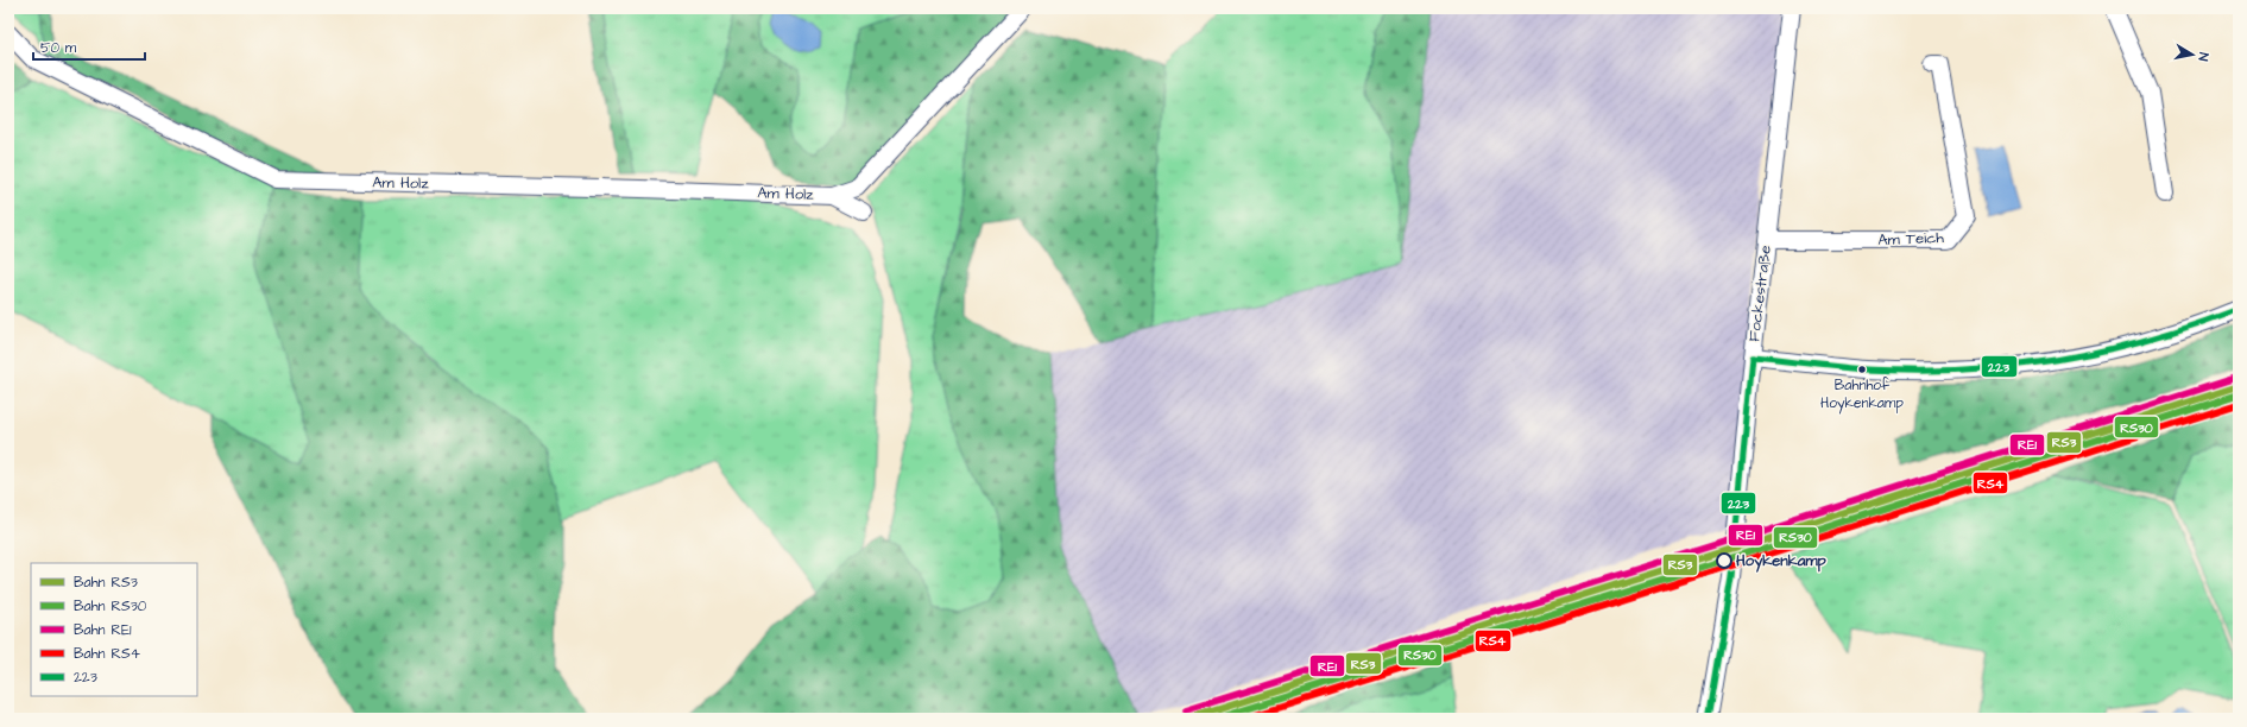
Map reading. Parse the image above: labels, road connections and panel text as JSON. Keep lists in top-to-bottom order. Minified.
{"streets":{"street":["Am Holz","Am Teich","Fockestraße"]},"crossings":[["Am Teich","Fockestraße"]],"places":["Bahnhof Hoykenkamp","Hoykenkamp"],"lines":["transit line 223","rail line RE1","rail line RS3","rail line RS30","rail line RS4"],"legend":["Bahn RS3","Bahn RS30","Bahn RE1","Bahn RS4","223"],"scale_bar":"50 m","north":"right"}
